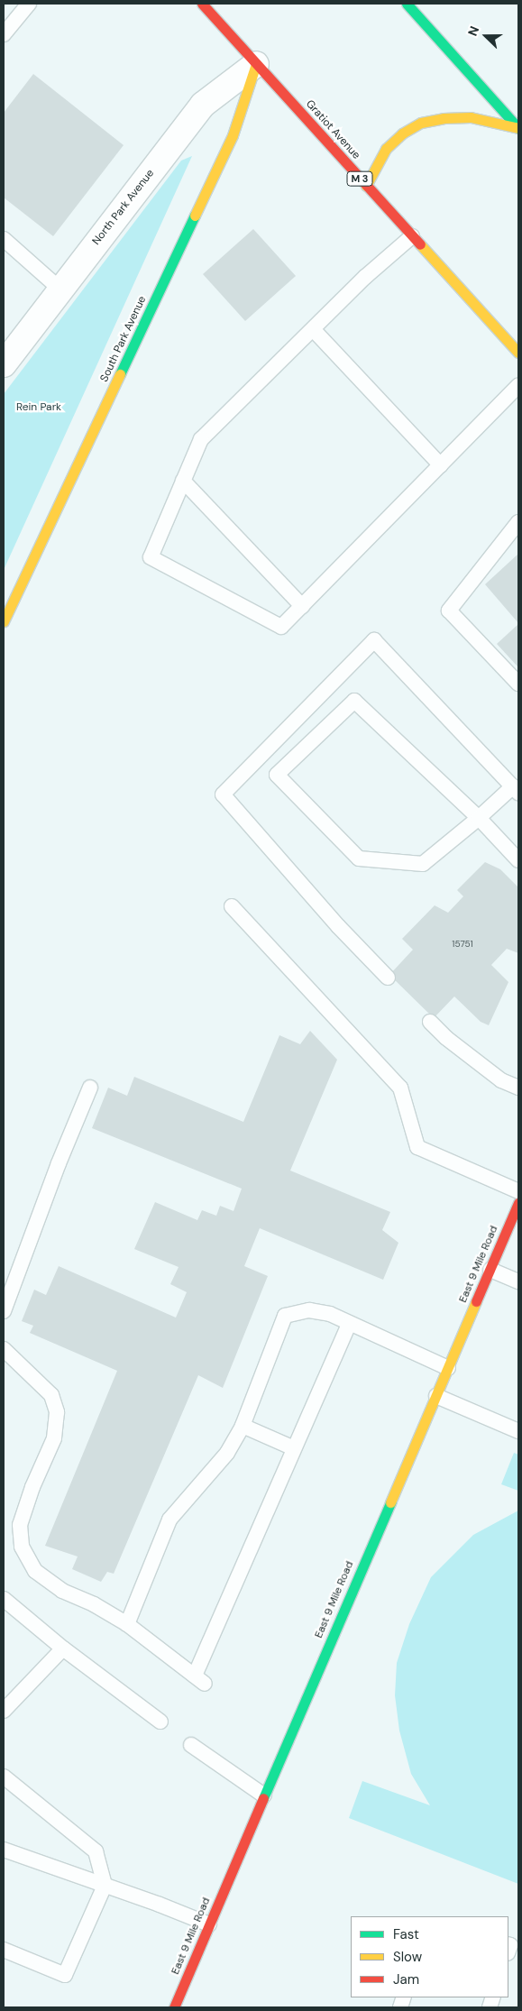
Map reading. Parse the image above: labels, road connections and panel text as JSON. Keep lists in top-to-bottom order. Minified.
{"streets":{"main road":["Gratiot Avenue","M 3","South Park Avenue","East 9 Mile Road"],"street":["North Park Avenue"]},"crossings":[["Gratiot Avenue","North Park Avenue"],["Gratiot Avenue","South Park Avenue"],["North Park Avenue","South Park Avenue"]],"parks":["Rein Park"],"house_numbers":["15751"],"legend":["Fast","Slow","Jam"],"north":"left"}
